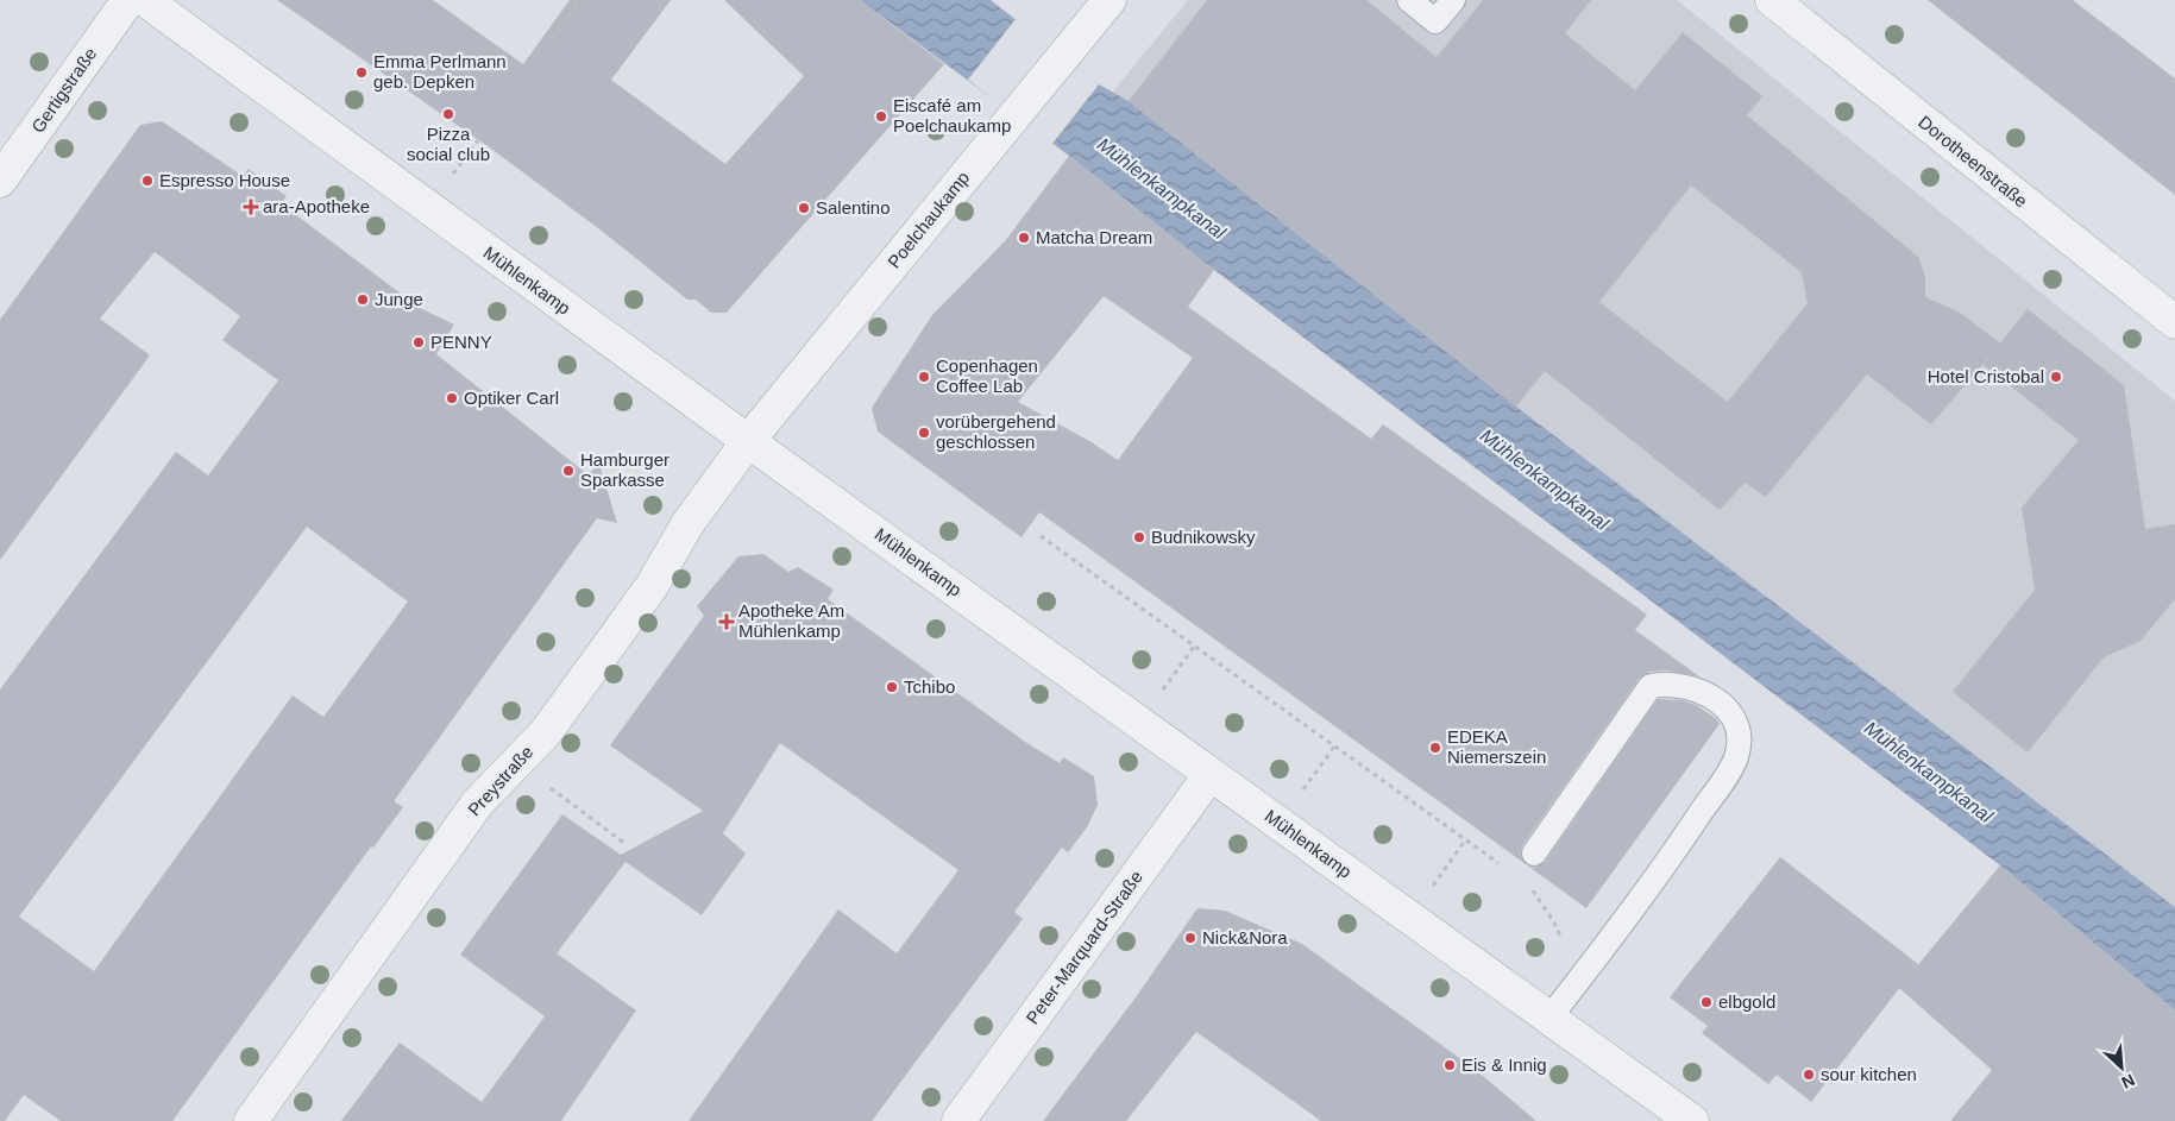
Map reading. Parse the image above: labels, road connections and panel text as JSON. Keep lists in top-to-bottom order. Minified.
{"streets":{"street":["Gertigstraße","Dorotheenstraße","Poelchaukamp","Mühlenkamp","Preystraße","Peter-Marquard-Straße"]},"crossings":[["Poelchaukamp","Mühlenkamp"],["Poelchaukamp","Preystraße"],["Mühlenkamp","Preystraße"],["Mühlenkamp","Peter-Marquard-Straße"]],"water":["Mühlenkampkanal"],"places":{"other":["Emma Perlmann geb. Depken","Pizza social club","Eiscafé am Poelchaukamp","Espresso House","Salentino","Matcha Dream","Junge","PENNY","Copenhagen Coffee Lab","Hotel Cristobal","Optiker Carl","vorübergehend geschlossen","Hamburger Sparkasse","Budnikowsky","Tchibo","EDEKA Niemerszein","Nick&Nora","elbgold","Eis & Innig","sour kitchen"],"health":["ara-Apotheke","Apotheke Am Mühlenkamp"]},"north":"bottom right"}
